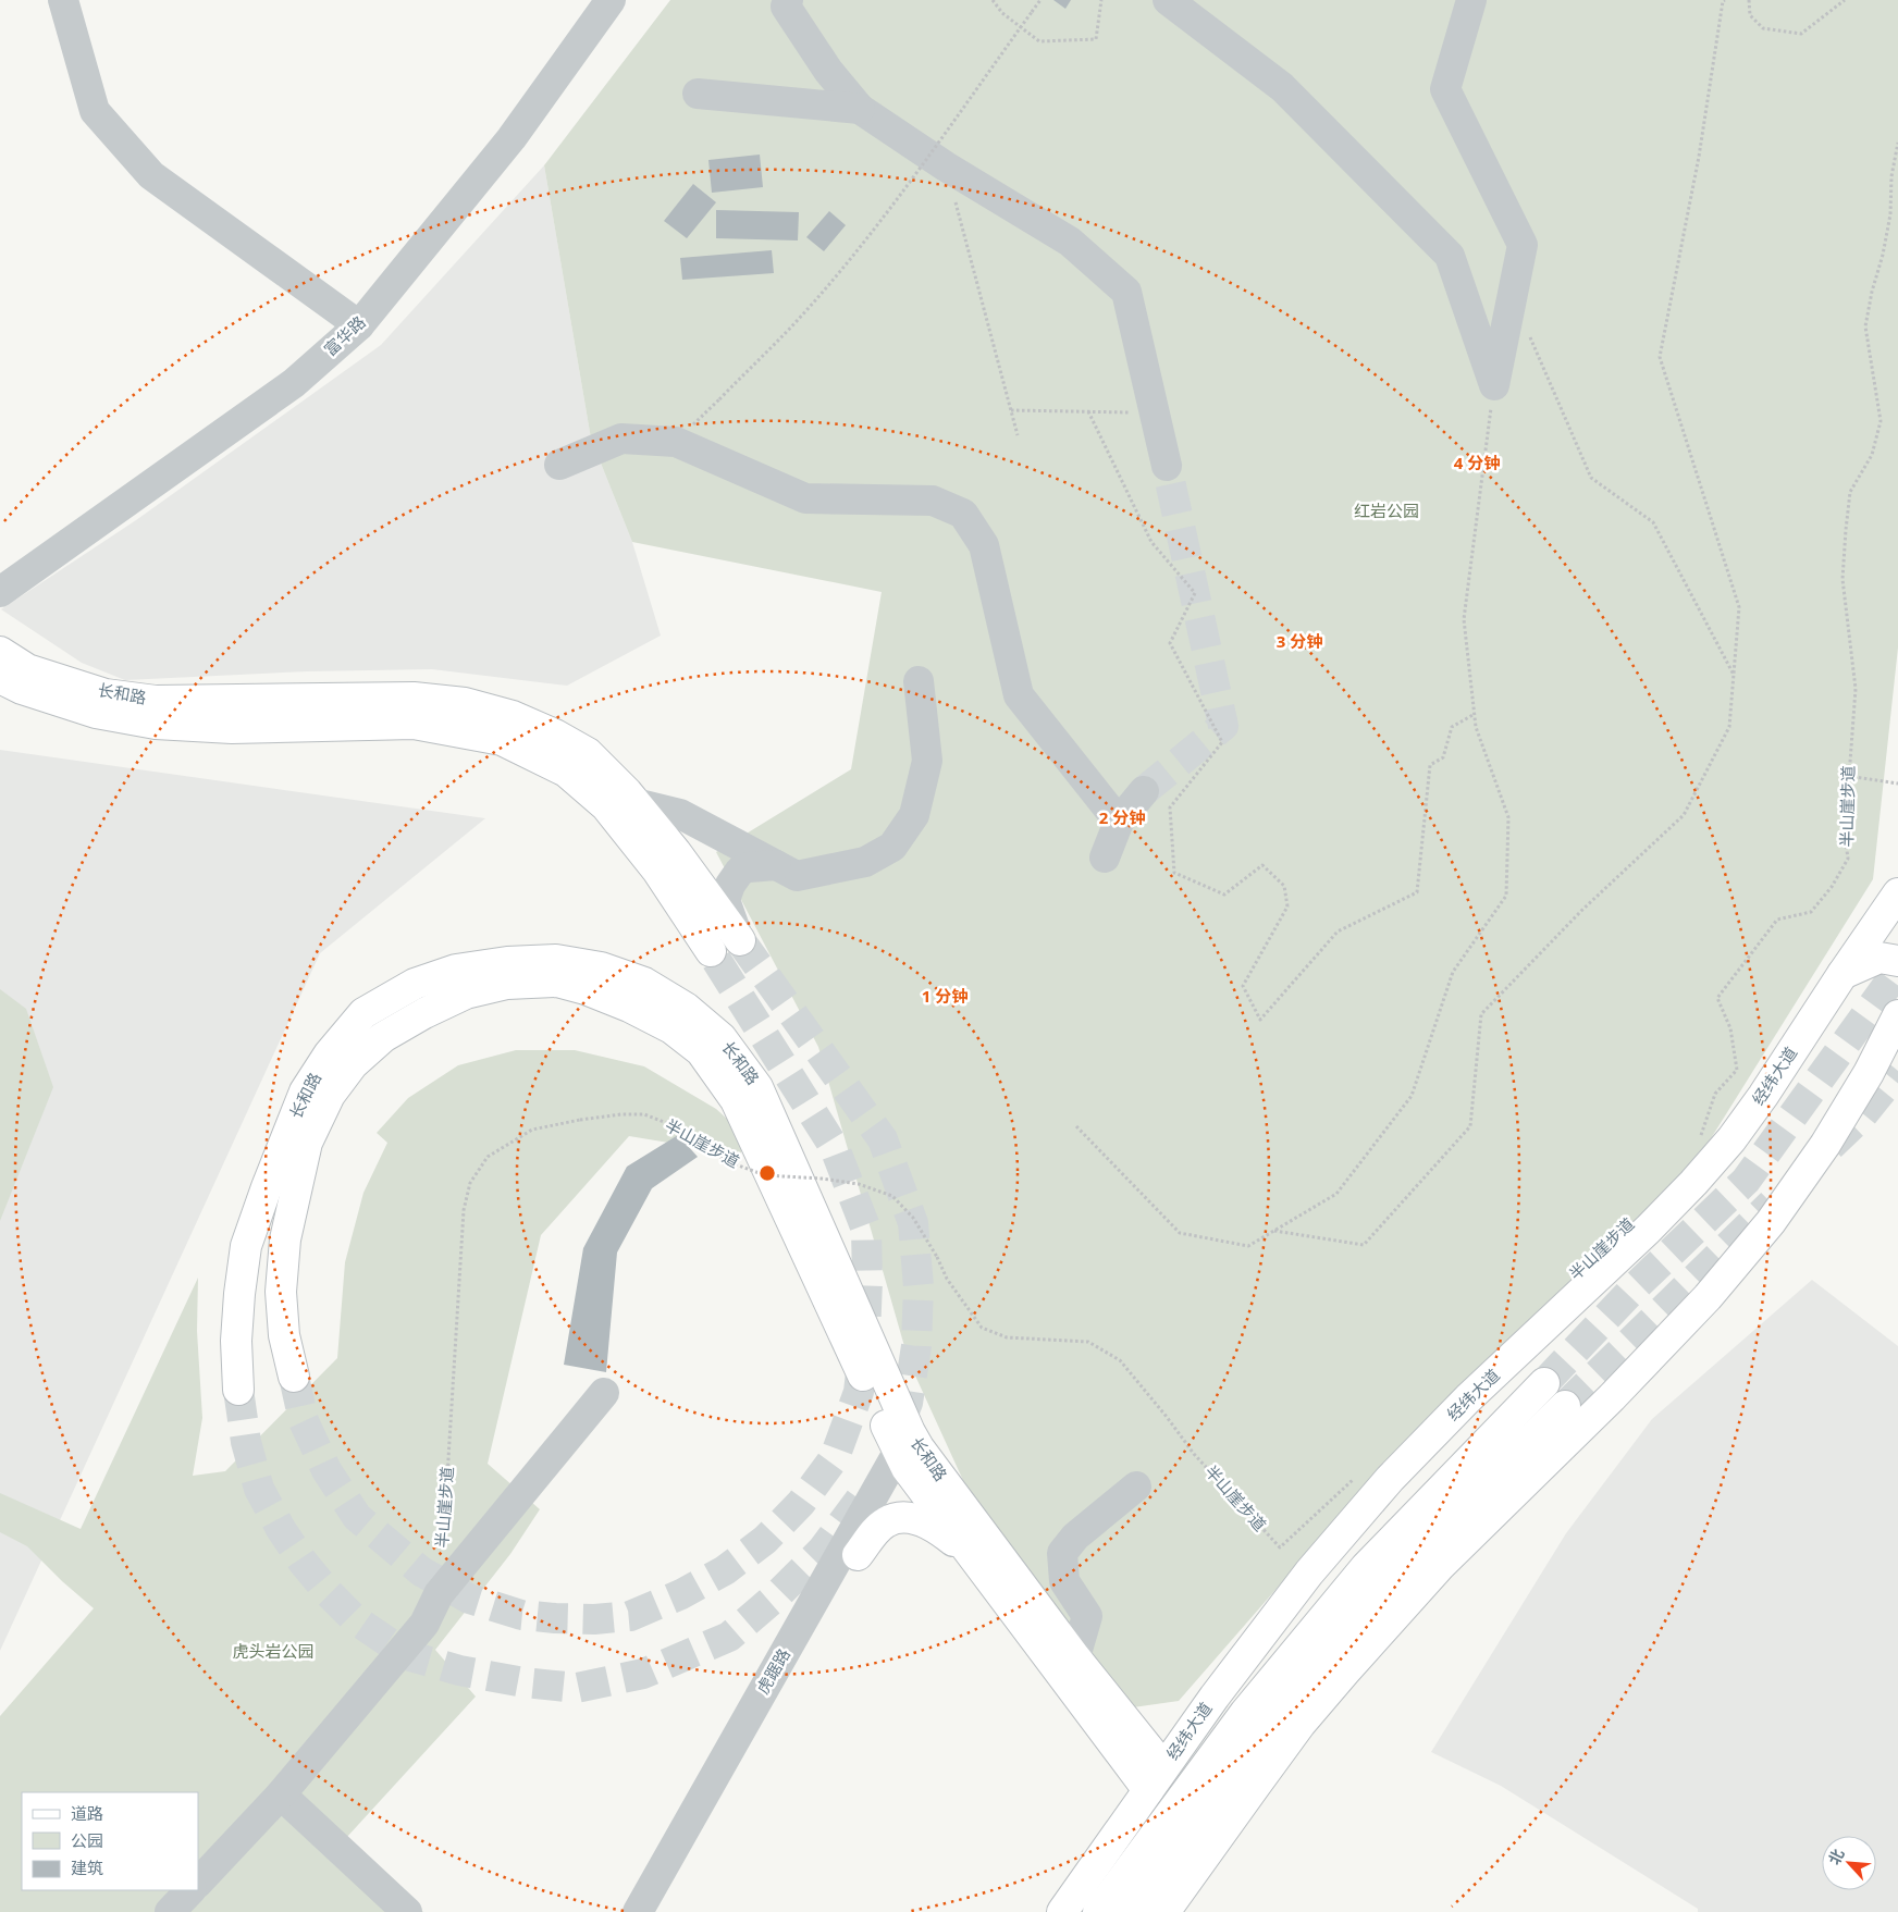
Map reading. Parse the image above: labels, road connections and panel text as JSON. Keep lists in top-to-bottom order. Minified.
{"streets":{"main road":["长和路","经纬大道"],"street":["富华路","虎踞路"],"path":["半山崖步道"]},"crossings":[["长和路","经纬大道"],["长和路","虎踞路"]],"parks":["红岩公园","虎头岩公园"],"legend":["道路","公园","建筑"],"north":"top left","rings":["4 分钟","3 分钟","2 分钟","1 分钟"]}
